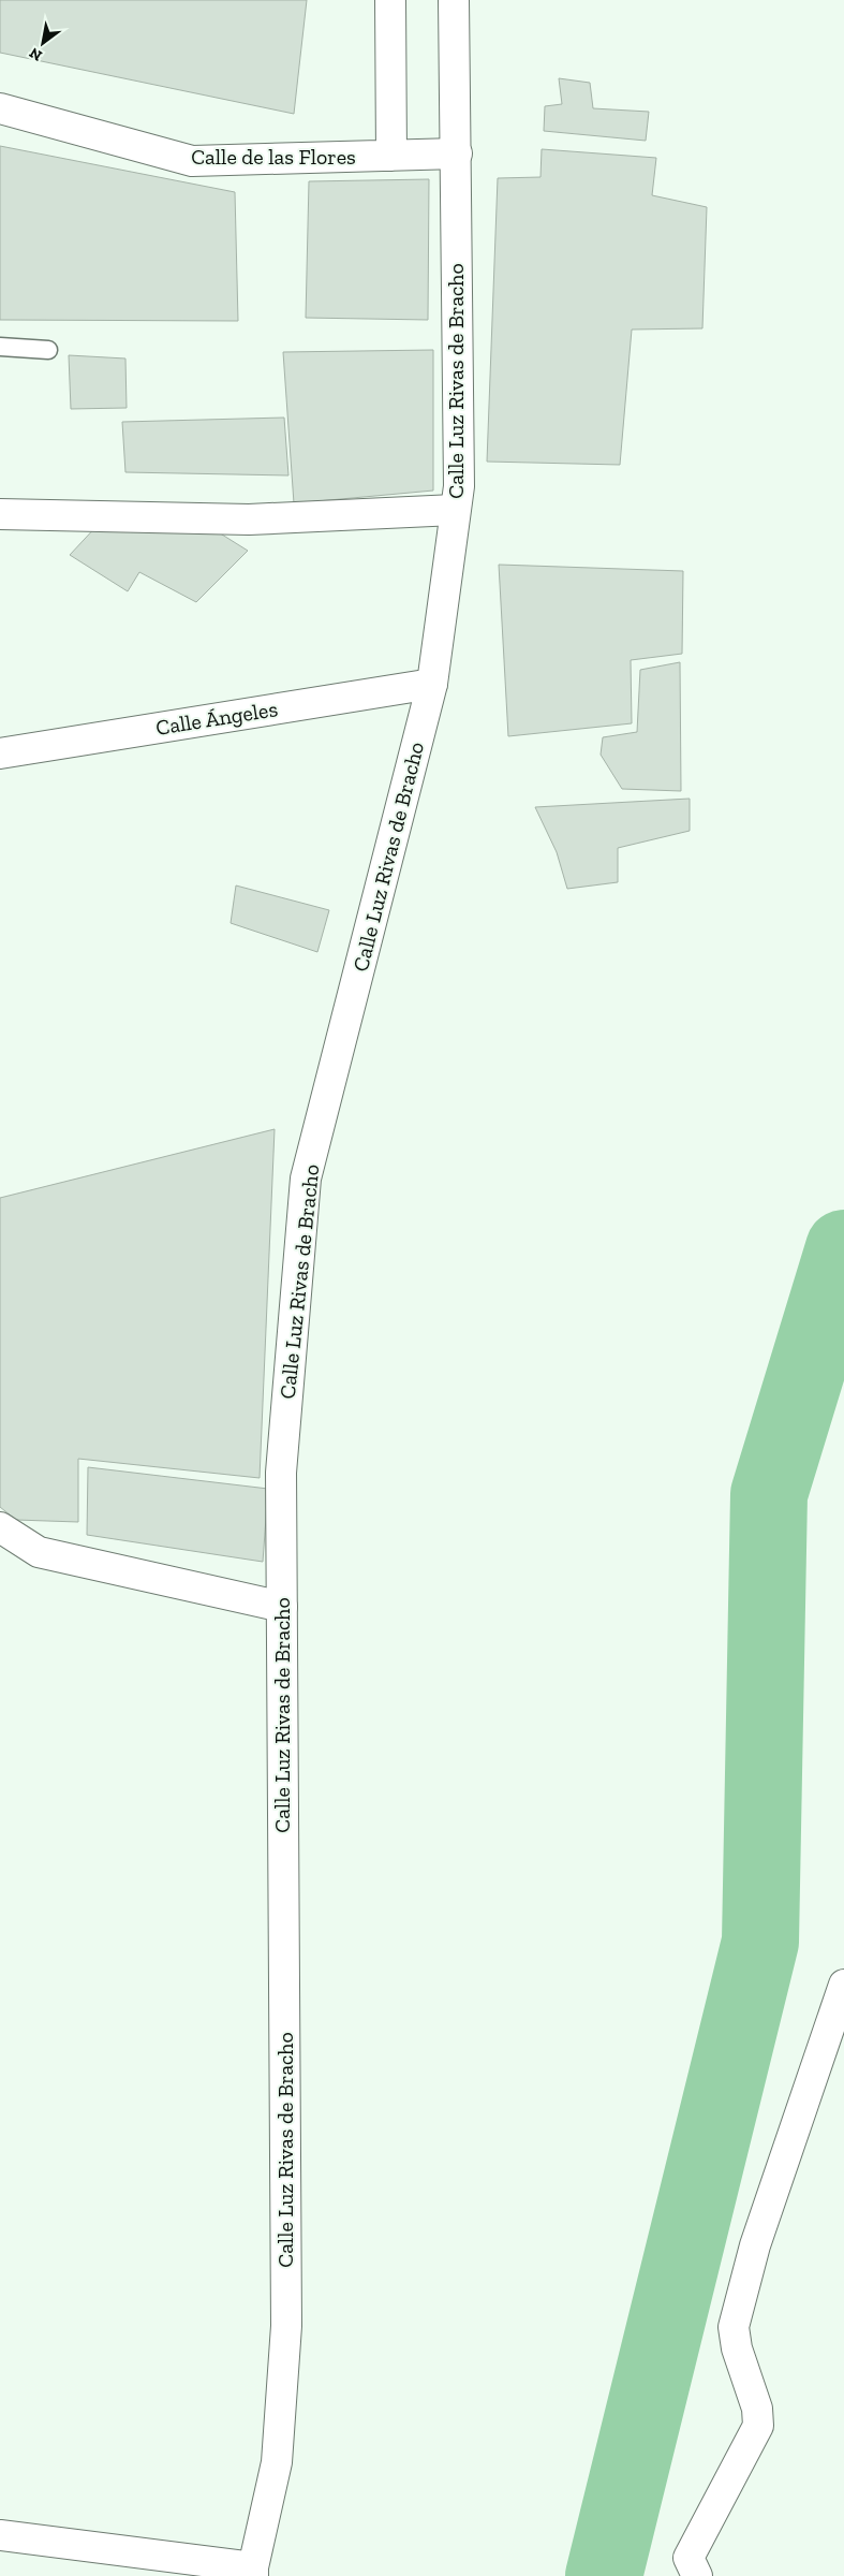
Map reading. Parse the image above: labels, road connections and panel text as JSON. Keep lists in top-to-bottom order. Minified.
{"streets":{"street":["Calle de las Flores","Calle Luz Rivas de Bracho","Calle Ángeles"]},"crossings":[["Calle de las Flores","Calle Luz Rivas de Bracho"],["Calle Luz Rivas de Bracho","Calle Ángeles"]],"north":"bottom left"}
